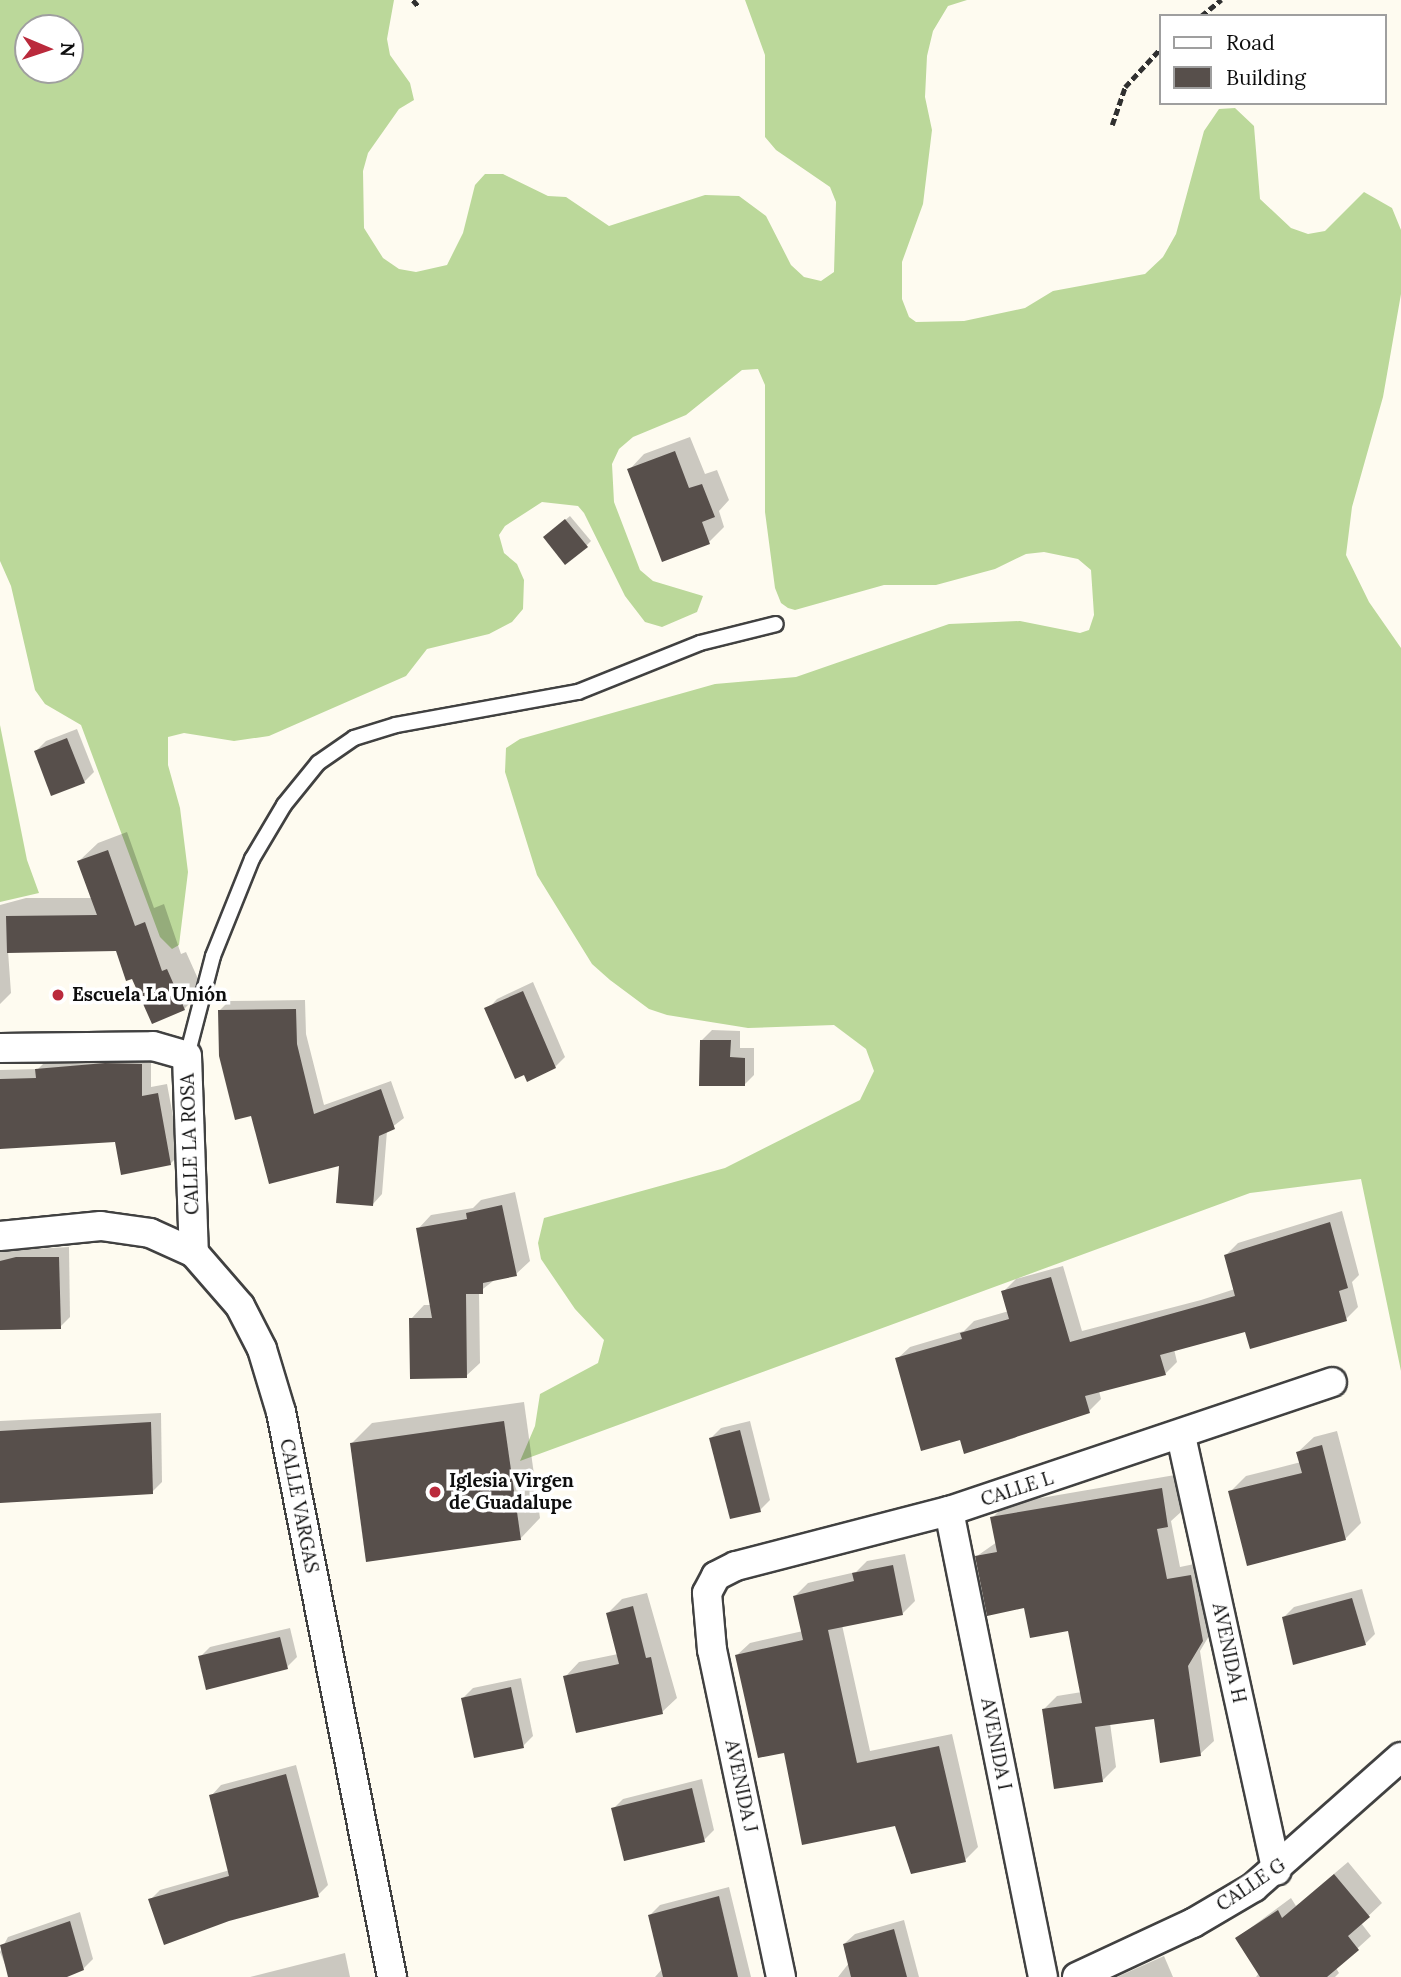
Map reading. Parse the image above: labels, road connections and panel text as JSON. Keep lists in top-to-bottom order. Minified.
{"streets":{"street":["CALLE LA ROSA","CALLE L","CALLE VARGAS","AVENIDA H","AVENIDA I","AVENIDA J","CALLE G"]},"crossings":[["CALLE LA ROSA","CALLE VARGAS"],["CALLE L","AVENIDA H"],["CALLE L","AVENIDA I"],["CALLE L","AVENIDA J"],["AVENIDA H","CALLE G"]],"places":["Escuela La Unión","Iglesia Virgen de Guadalupe"],"legend":["Road","Building"],"north":"right"}
